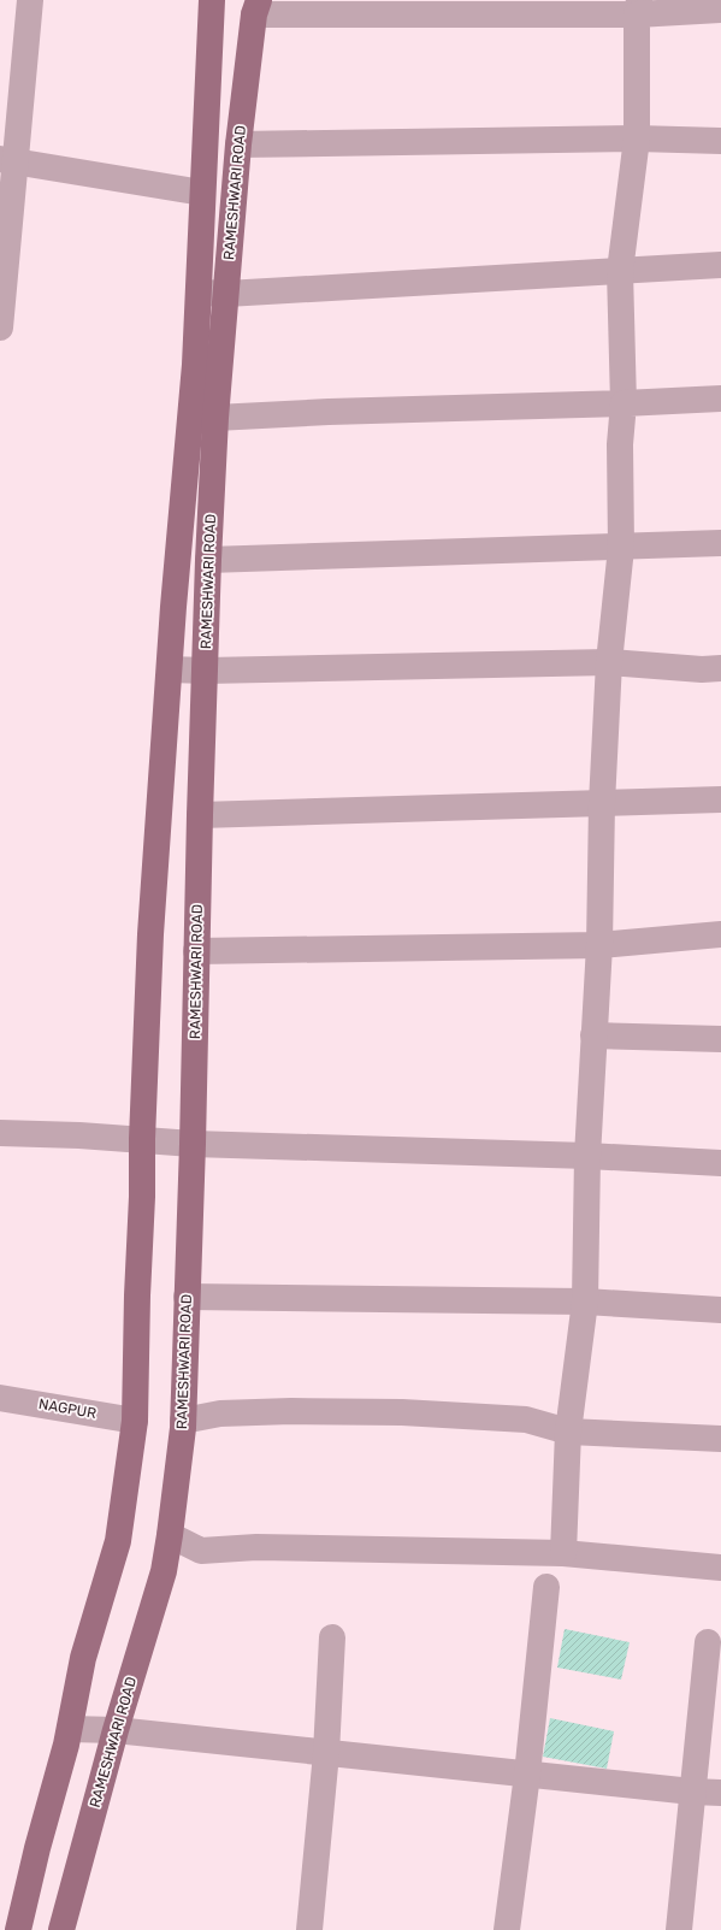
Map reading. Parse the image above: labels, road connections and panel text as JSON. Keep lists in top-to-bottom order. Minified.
{"streets":{"main road":["RAMESHWARI ROAD"],"street":["NAGPUR"]}}
